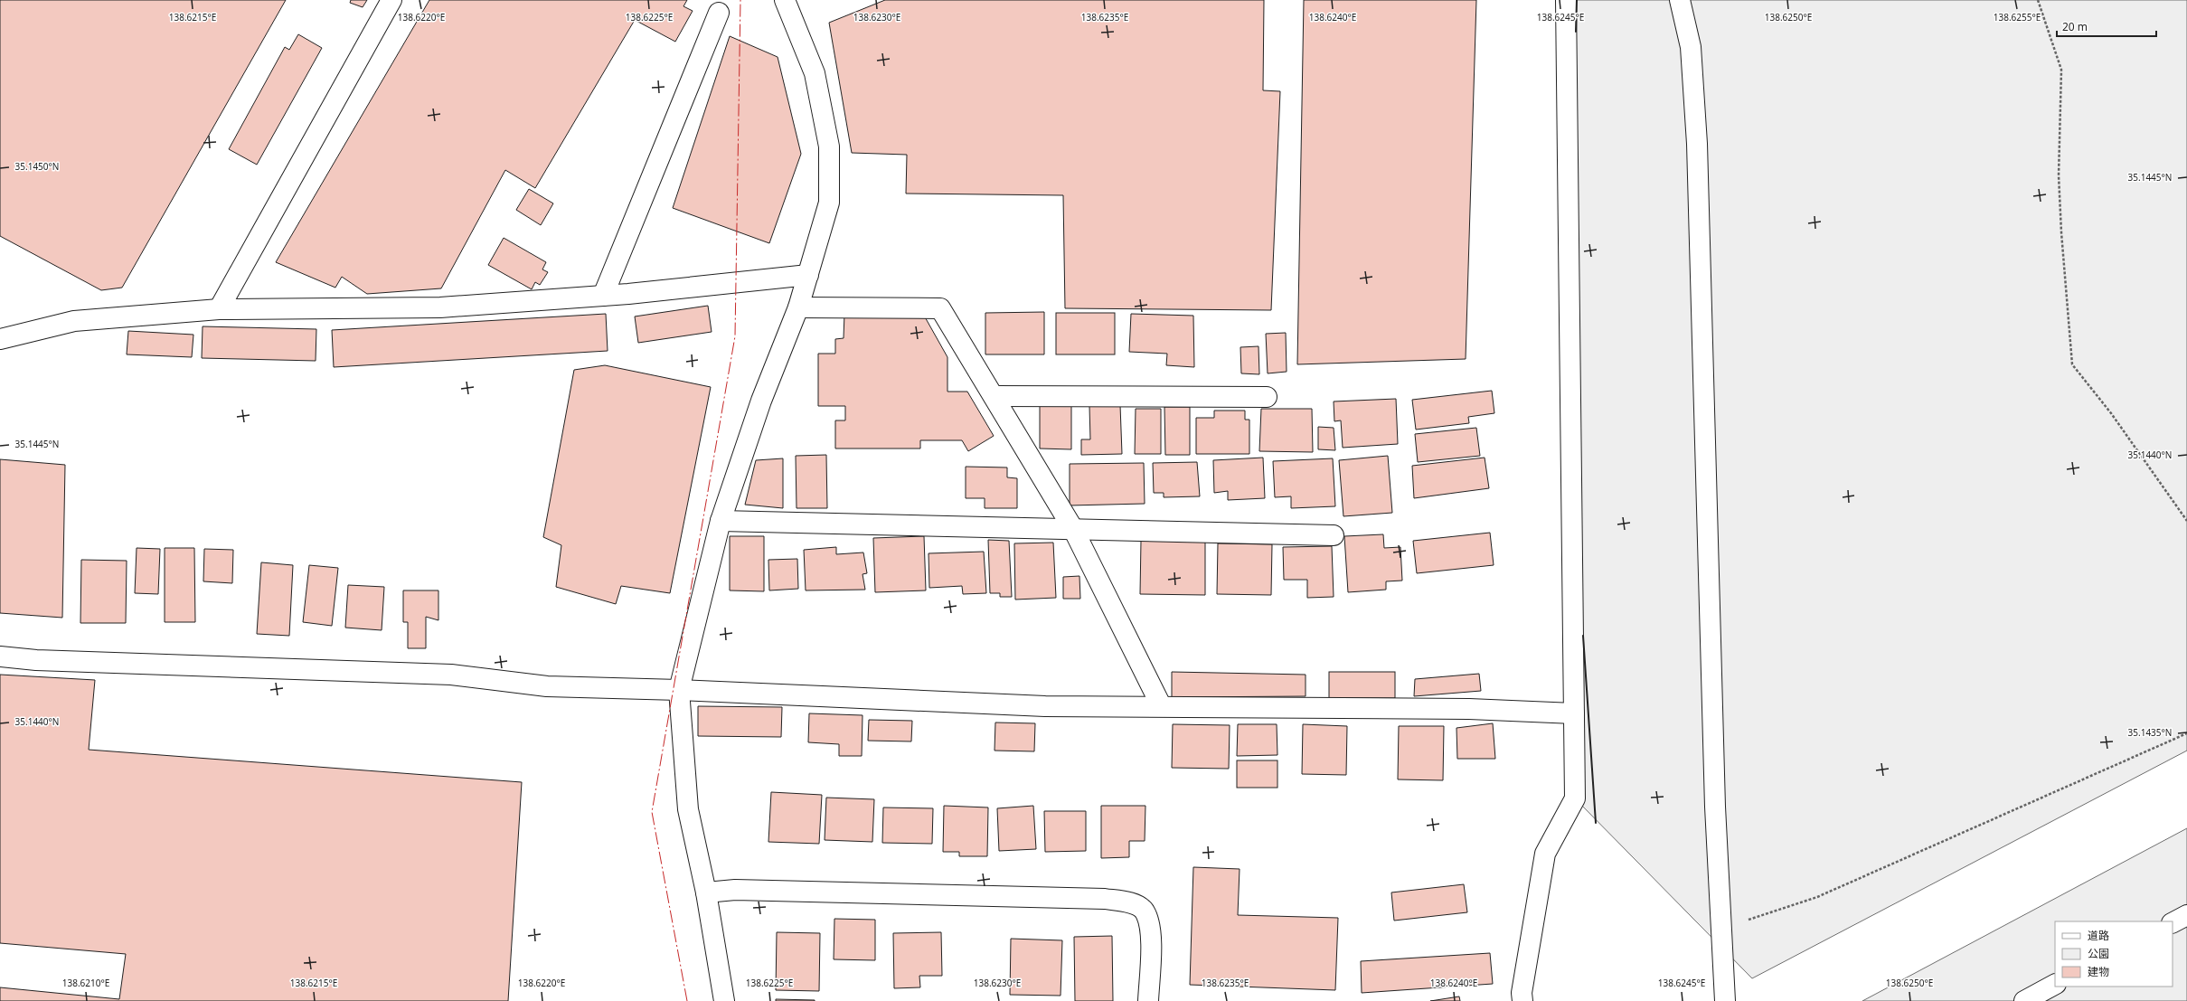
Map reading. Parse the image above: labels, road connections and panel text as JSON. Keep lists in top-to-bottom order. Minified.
{"legend":["道路","公園","建物"],"scale_bar":"20 m","coordinates":["138.6215°E","138.6220°E","138.6225°E","138.6230°E","138.6235°E","138.6240°E","138.6245°E","138.6250°E","138.6255°E","35.1450°N","35.1445°N","35.1440°N","35.1435°N","138.6210°E"]}
